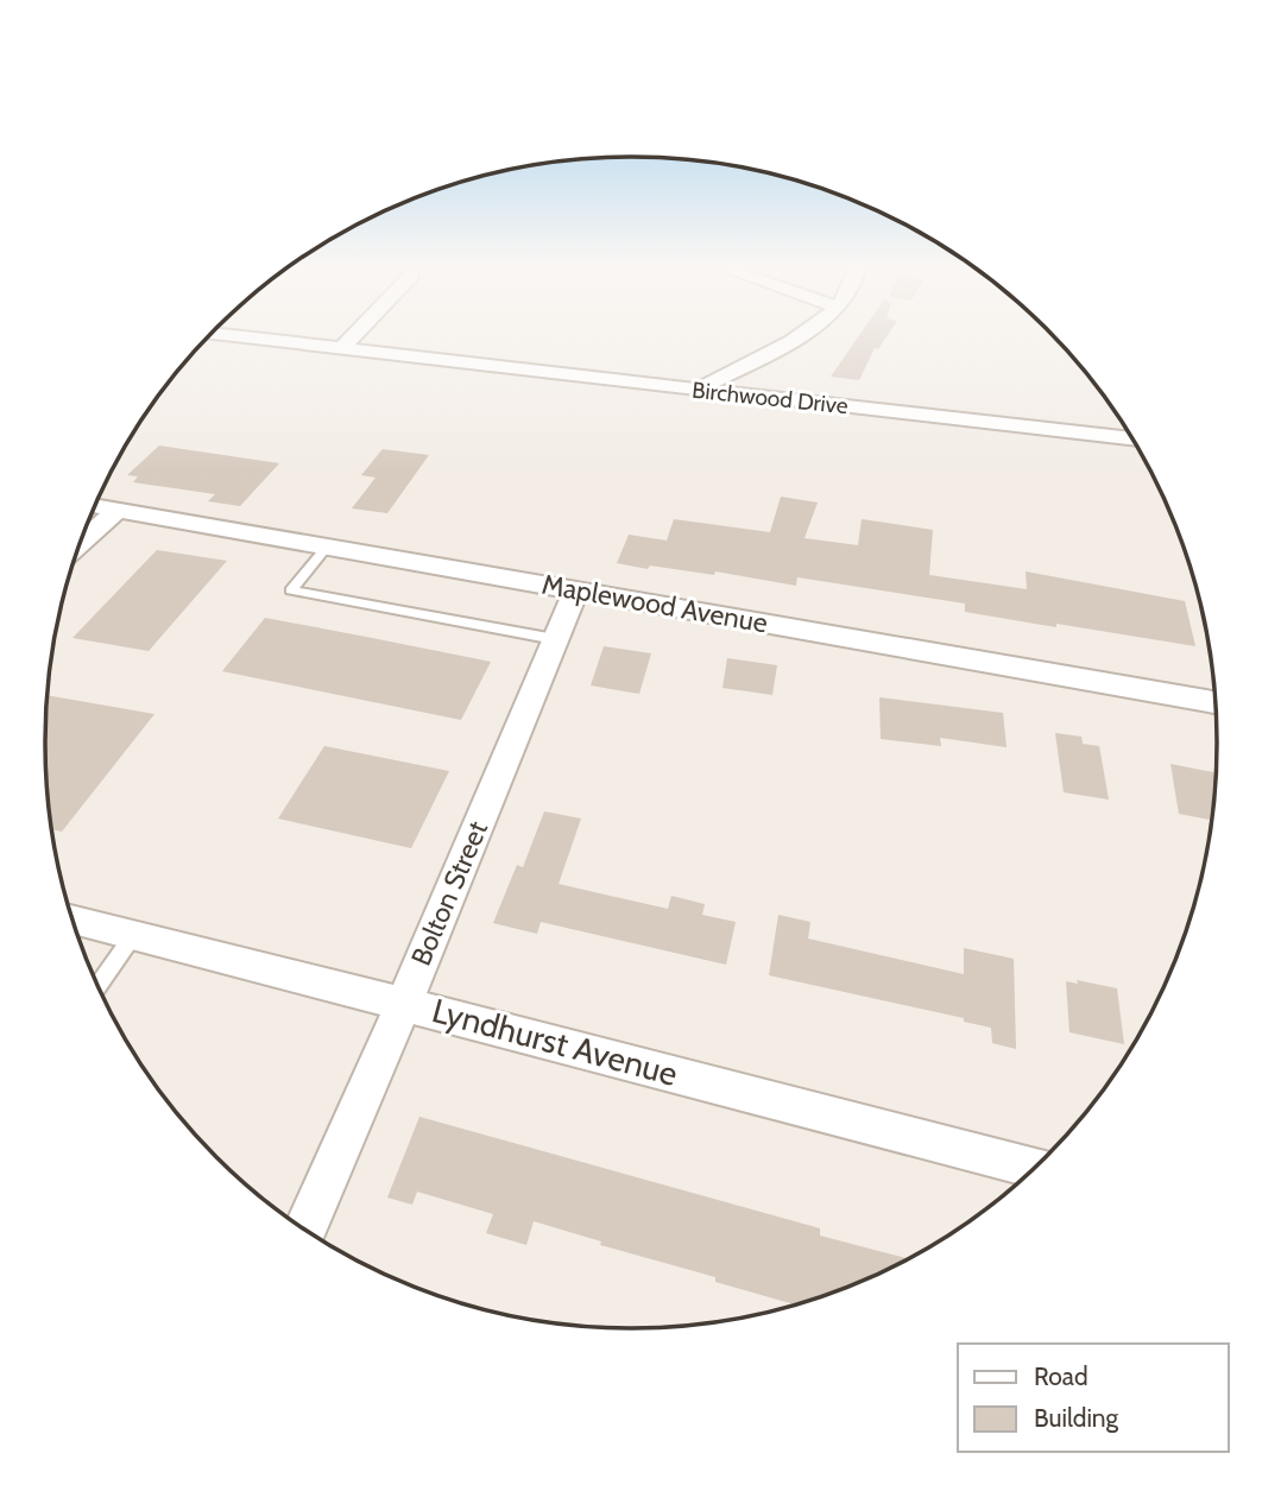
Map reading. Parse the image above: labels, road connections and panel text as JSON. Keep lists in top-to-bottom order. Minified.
{"streets":{"street":["Birchwood Drive","Maplewood Avenue","Bolton Street","Lyndhurst Avenue"]},"crossings":[["Maplewood Avenue","Bolton Street"],["Bolton Street","Lyndhurst Avenue"]],"legend":["Road","Building"]}
